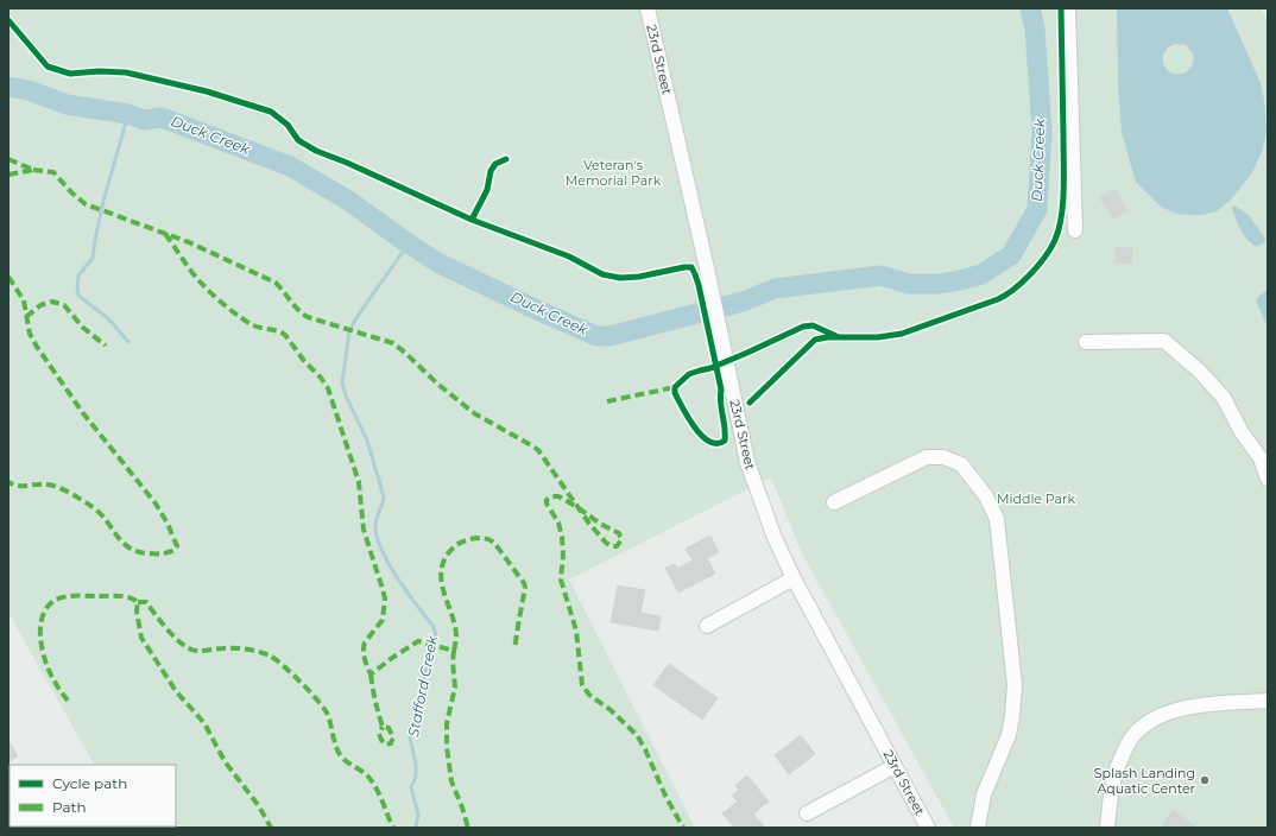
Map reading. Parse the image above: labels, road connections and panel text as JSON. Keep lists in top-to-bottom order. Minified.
{"streets":{"street":["23rd Street"]},"water":["Duck Creek","Stafford Creek"],"parks":["Veteran's Memorial Park","Middle Park"],"places":["Splash Landing Aquatic Center"],"legend":["Cycle path","Path"]}
